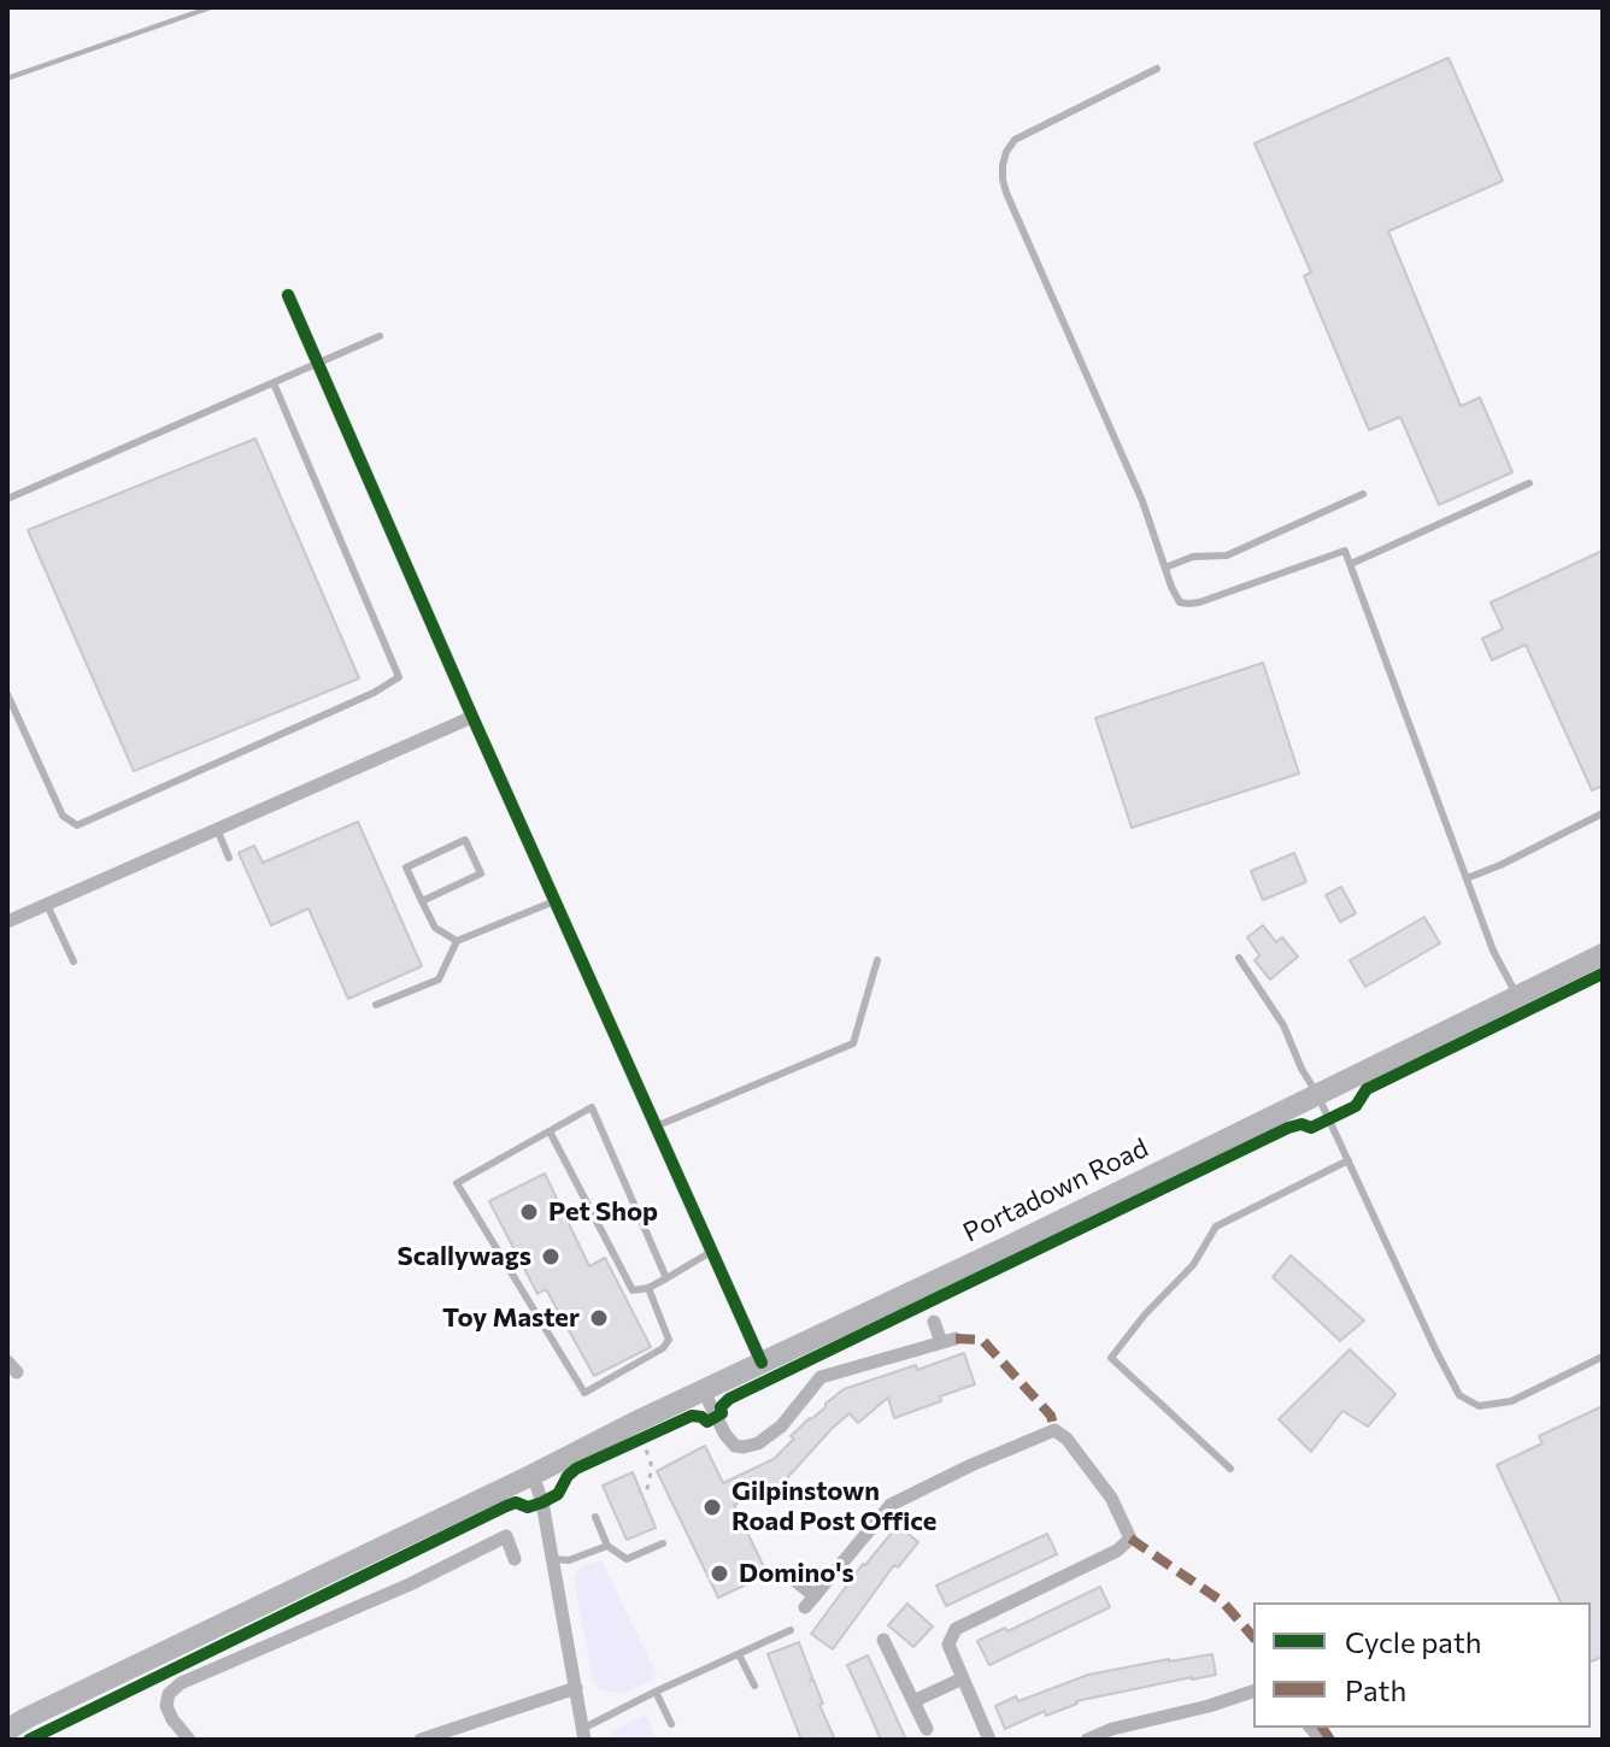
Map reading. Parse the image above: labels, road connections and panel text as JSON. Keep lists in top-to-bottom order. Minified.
{"streets":{"highway":["Portadown Road"]},"places":["Pet Shop","Scallywags","Toy Master","Gilpinstown Road Post Office","Domino's"],"legend":["Cycle path","Path"]}
